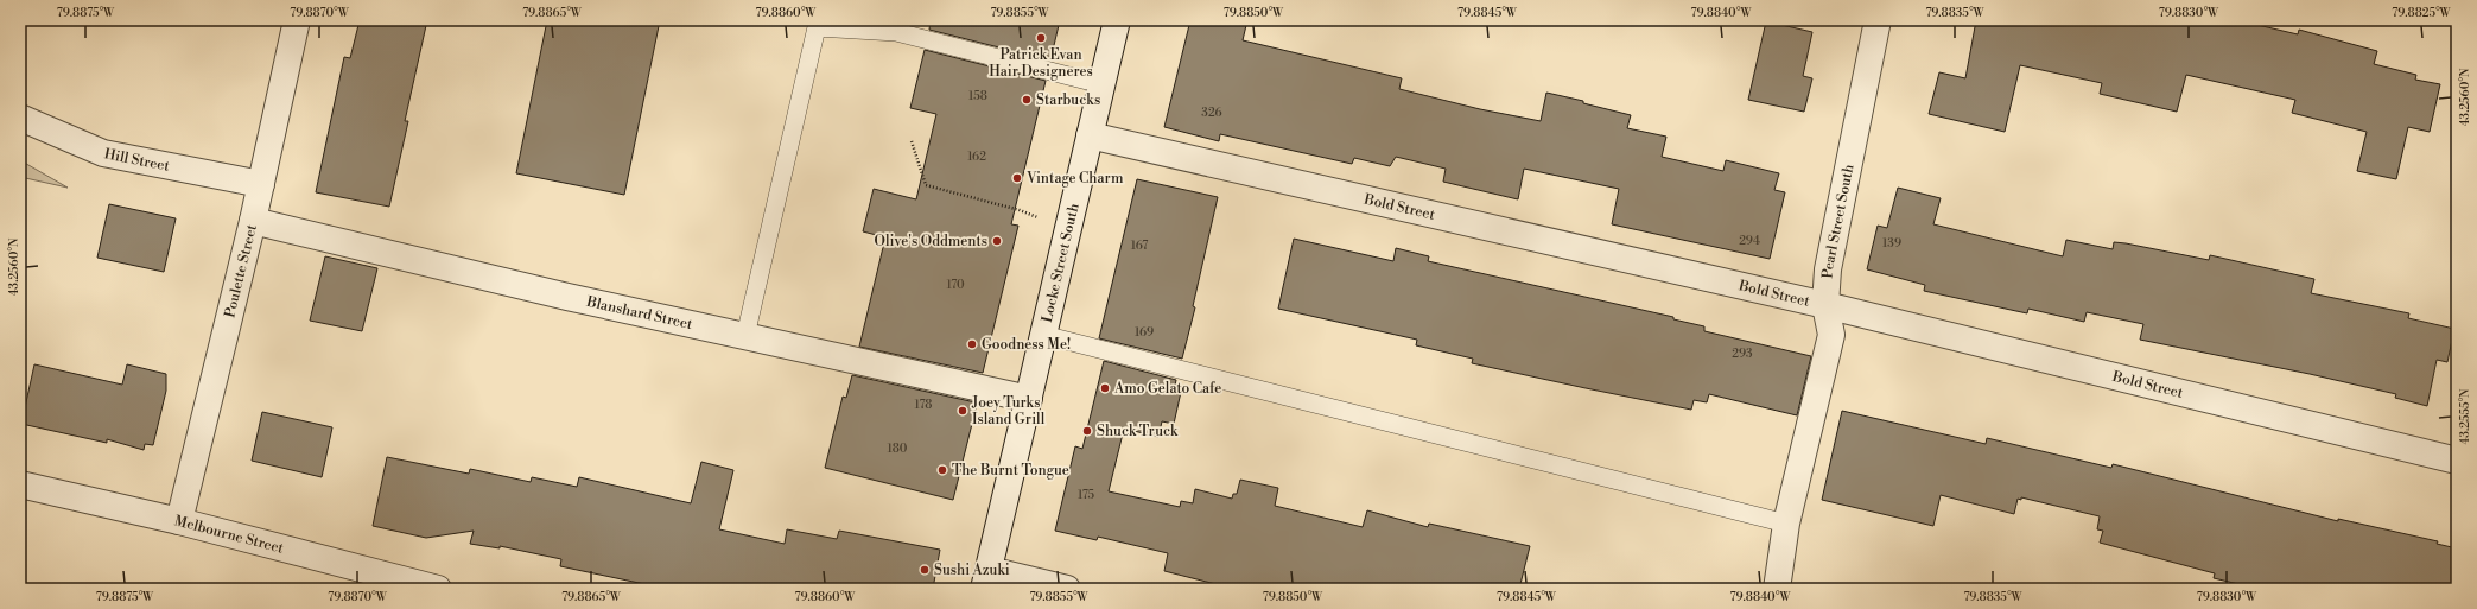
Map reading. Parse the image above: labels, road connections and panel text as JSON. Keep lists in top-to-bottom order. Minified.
{"streets":{"street":["Hill Street","Bold Street","Pearl Street South","Locke Street South","Poulette Street","Blanshard Street","Melbourne Street"]},"crossings":[["Hill Street","Poulette Street"],["Bold Street","Pearl Street South"],["Bold Street","Locke Street South"],["Locke Street South","Blanshard Street"],["Poulette Street","Blanshard Street"],["Poulette Street","Melbourne Street"]],"places":["Patrick Evan Hair Designeres","Starbucks","Vintage Charm","Olive's Oddments","Goodness Me!","Amo Gelato Cafe","Joey Turks Island Grill","Shuck Truck","The Burnt Tongue","Sushi Azuki"],"house_numbers":["158","326","162","294","139","167","170","169","293","178","180","175"],"coordinates":["79.8875°W","79.8870°W","79.8865°W","79.8860°W","79.8855°W","79.8850°W","79.8845°W","79.8840°W","79.8835°W","79.8830°W","79.8825°W","43.2560°N","43.2555°N"]}
